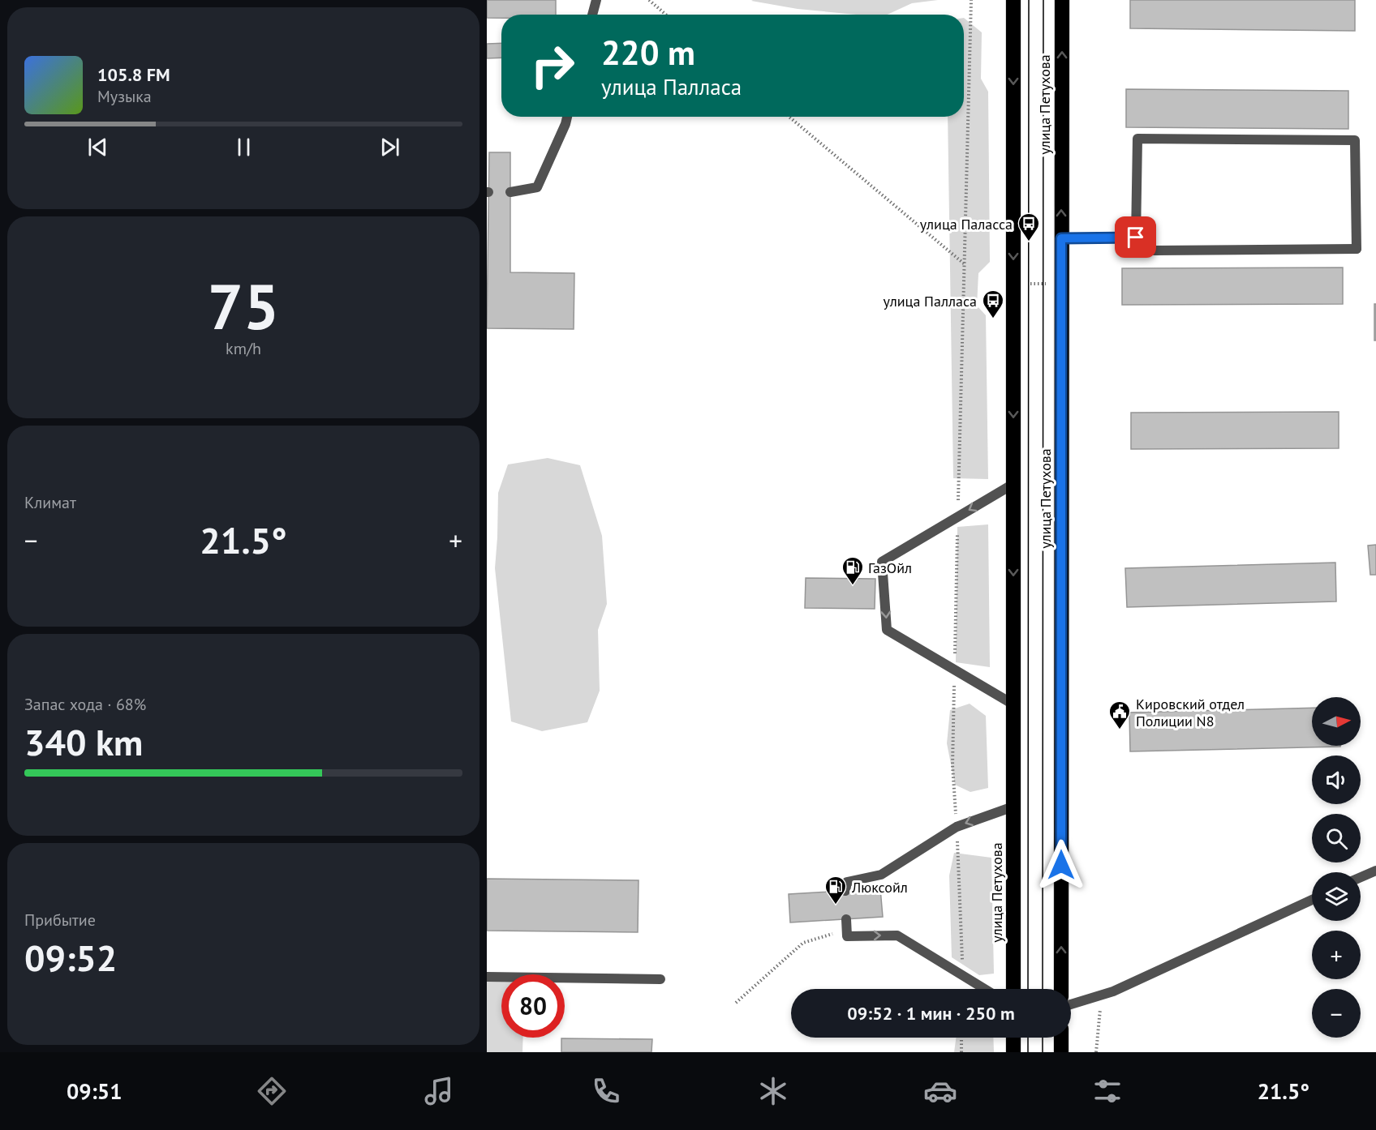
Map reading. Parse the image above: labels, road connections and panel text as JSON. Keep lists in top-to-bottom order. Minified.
{"streets":{"highway":["улица Петухова"]},"places":{"bus stop":["улица Паласса","улица Палласа"],"fuel station":["ГазОйл","Люксойл"],"public building":["Кировский отдел Полиции N8"]},"north":"right","page":{"turn":["220 m","улица Палласа"],"song":["105.8 FM","Музыка"],"tile":[["75","km/h"],"Климат",["Запас хода · 68%","340 km"],["Прибытие","09:52"]],"heat":["−","21.5°","+"],"map_buttons":["+","−"],"limit":"80","trip":"09:52 · 1 мин · 250 m","tabs":["09:51","21.5°"]}}
